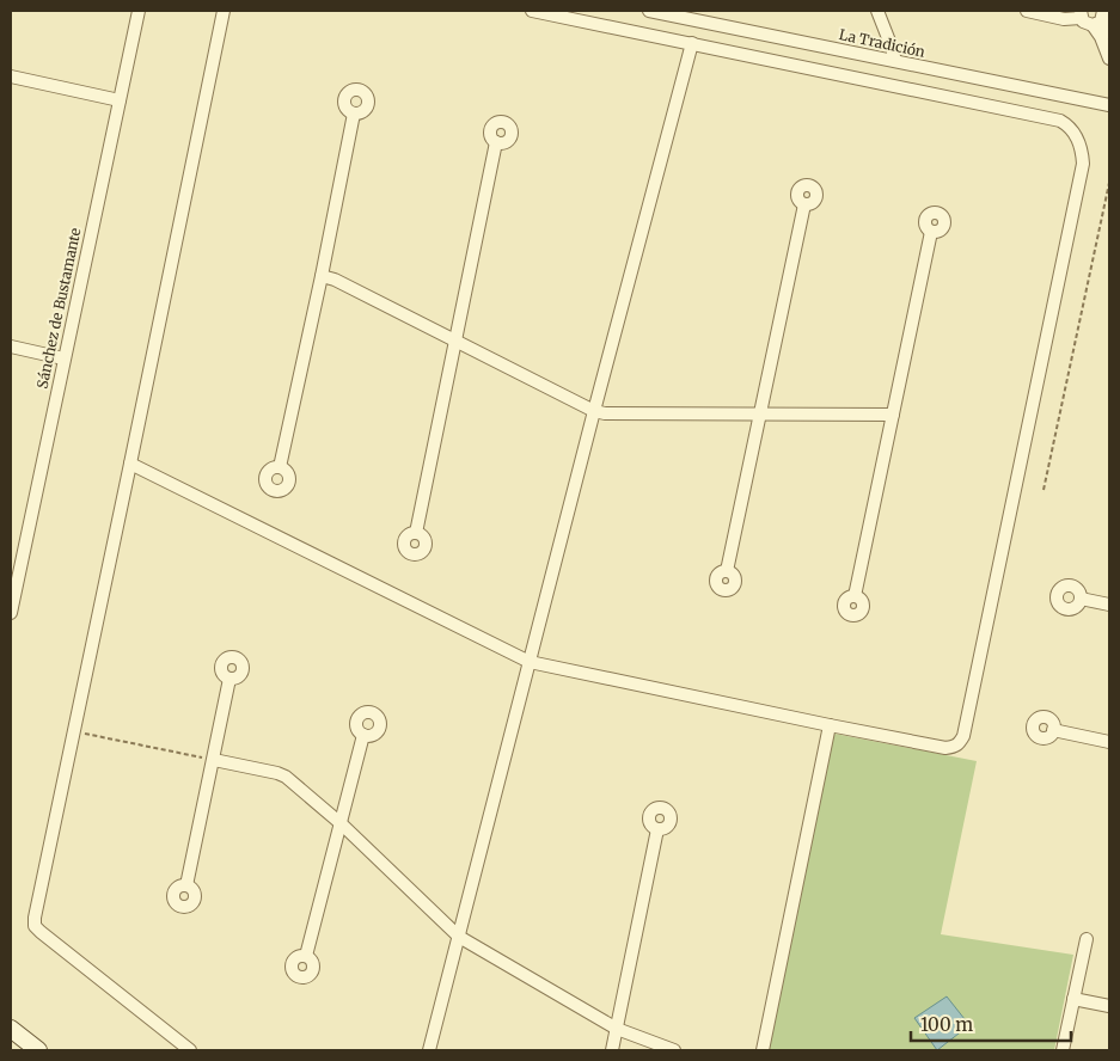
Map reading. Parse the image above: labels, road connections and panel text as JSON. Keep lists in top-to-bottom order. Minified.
{"streets":{"street":["La Tradición","Sánchez de Bustamante"]},"scale_bar":"100 m"}
